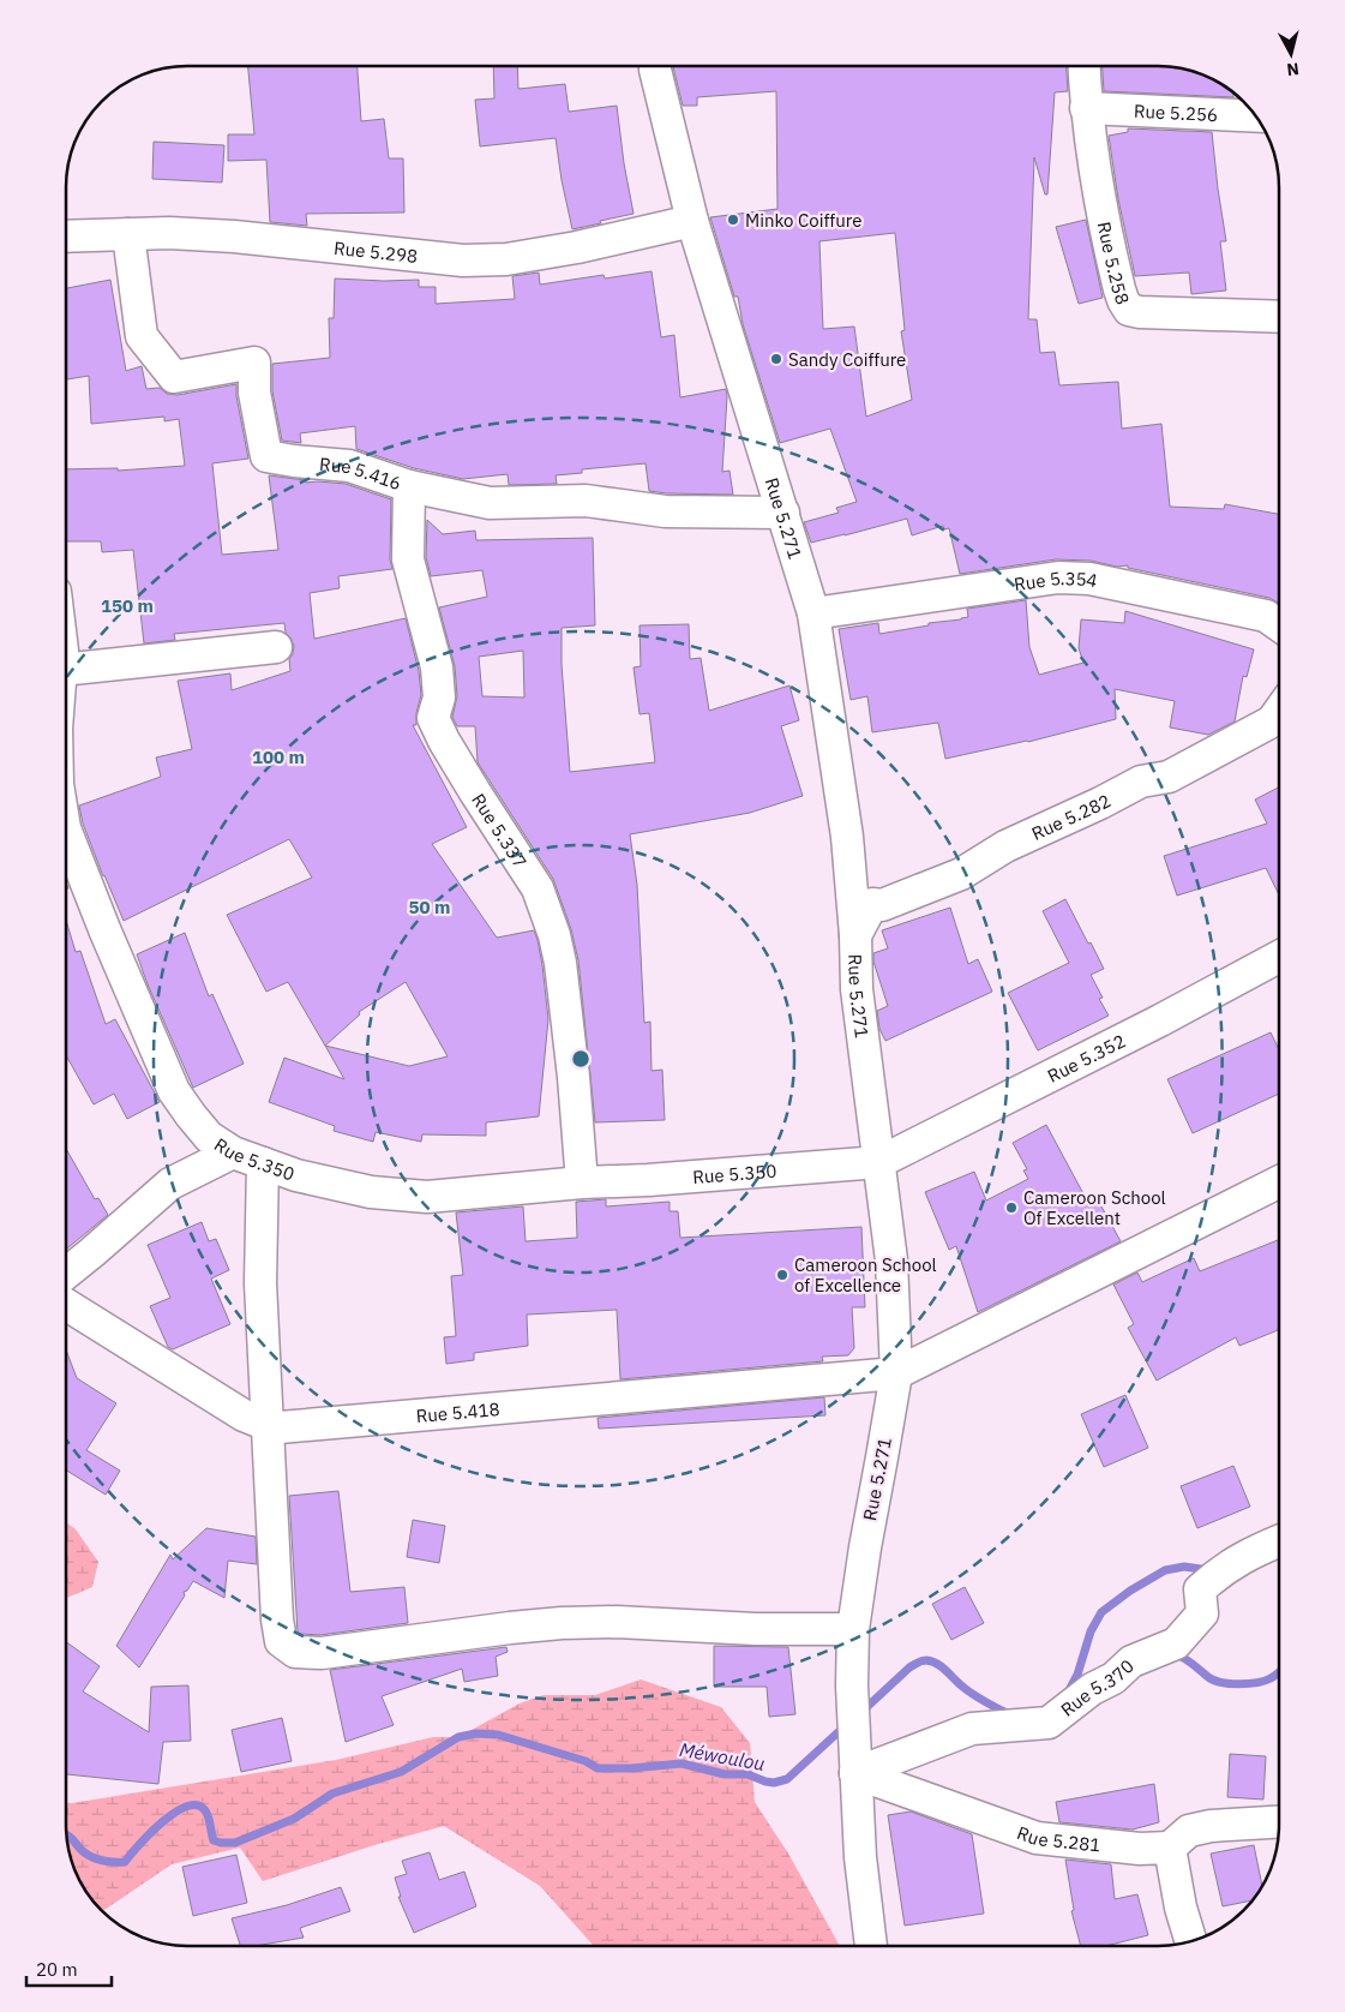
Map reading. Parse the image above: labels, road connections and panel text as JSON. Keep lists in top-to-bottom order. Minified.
{"streets":{"street":["Rue 5.256","Rue 5.298","Rue 5.258","Rue 5.416","Rue 5.271","Rue 5.354","Rue 5.282","Rue 5.337","Rue 5.352","Rue 5.350","Rue 5.418","Rue 5.370","Rue 5.281"]},"crossings":[["Rue 5.256","Rue 5.258"],["Rue 5.298","Rue 5.416"],["Rue 5.298","Rue 5.271"],["Rue 5.416","Rue 5.271"],["Rue 5.416","Rue 5.337"],["Rue 5.271","Rue 5.354"],["Rue 5.271","Rue 5.282"],["Rue 5.271","Rue 5.352"],["Rue 5.271","Rue 5.350"],["Rue 5.271","Rue 5.418"],["Rue 5.271","Rue 5.370"],["Rue 5.271","Rue 5.281"],["Rue 5.337","Rue 5.350"],["Rue 5.352","Rue 5.350"],["Rue 5.370","Rue 5.281"]],"water":["Méwoulou"],"places":["Minko Coiffure","Sandy Coiffure","Cameroon School Of Excellent","Cameroon School of Excellence"],"scale_bar":"20 m","north":"bottom","rings":["150 m","100 m","50 m"]}
